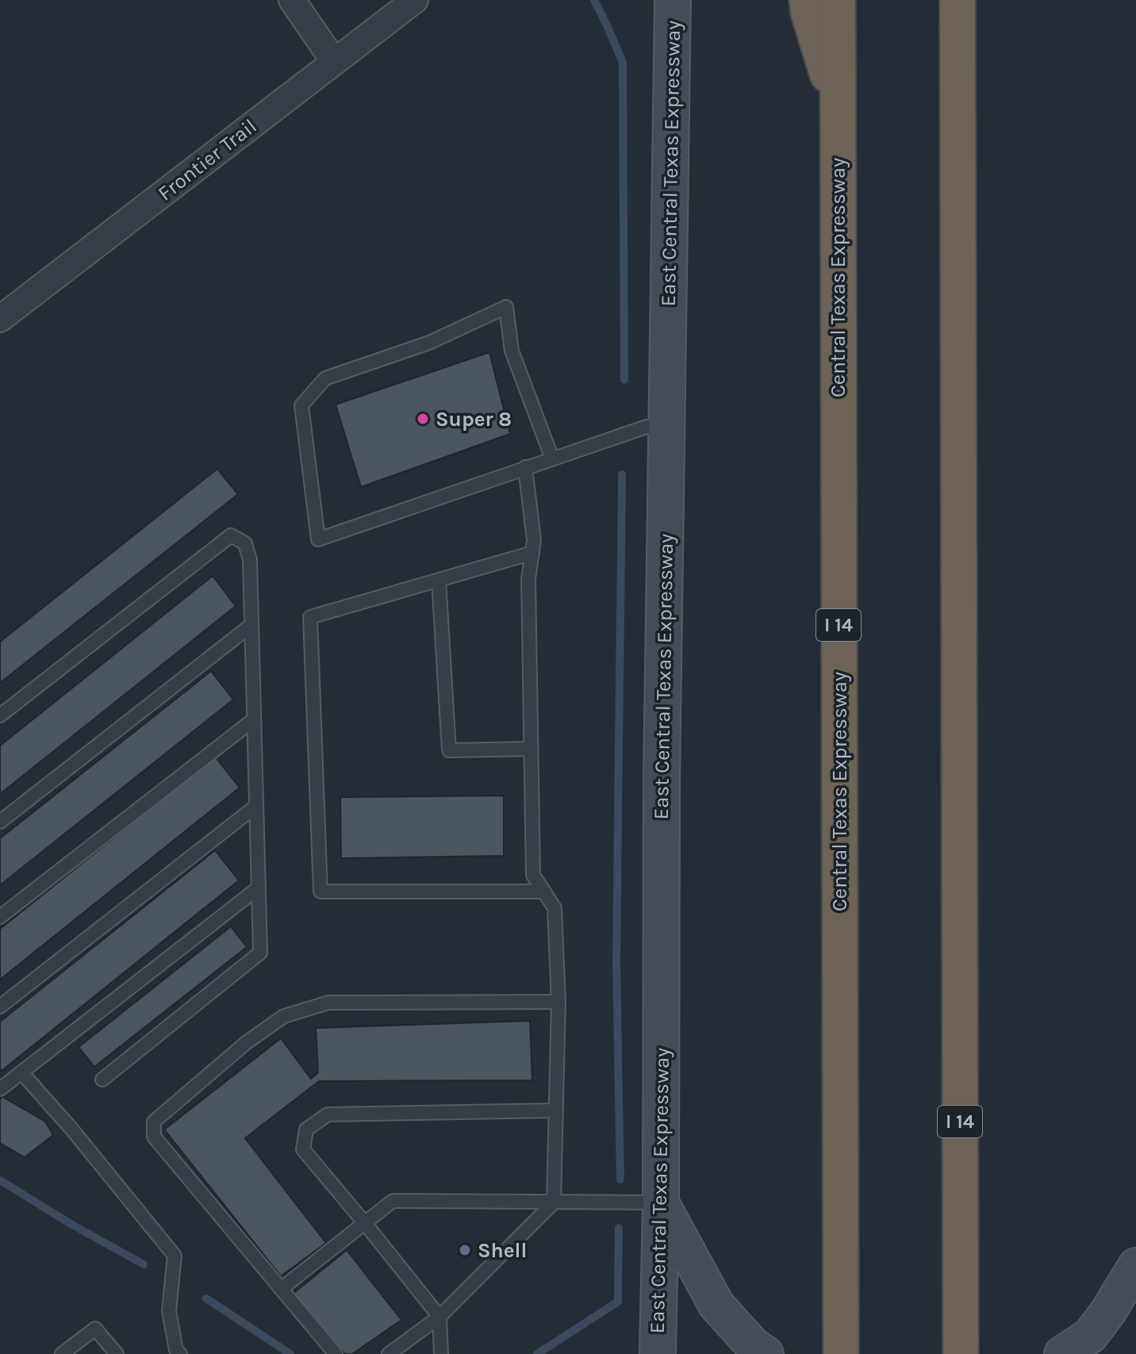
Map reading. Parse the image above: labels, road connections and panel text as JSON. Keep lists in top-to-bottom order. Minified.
{"streets":{"highway":["Central Texas Expressway","I 14"],"main road":["East Central Texas Expressway"],"street":["Frontier Trail"]},"places":["Super 8","Shell"]}
